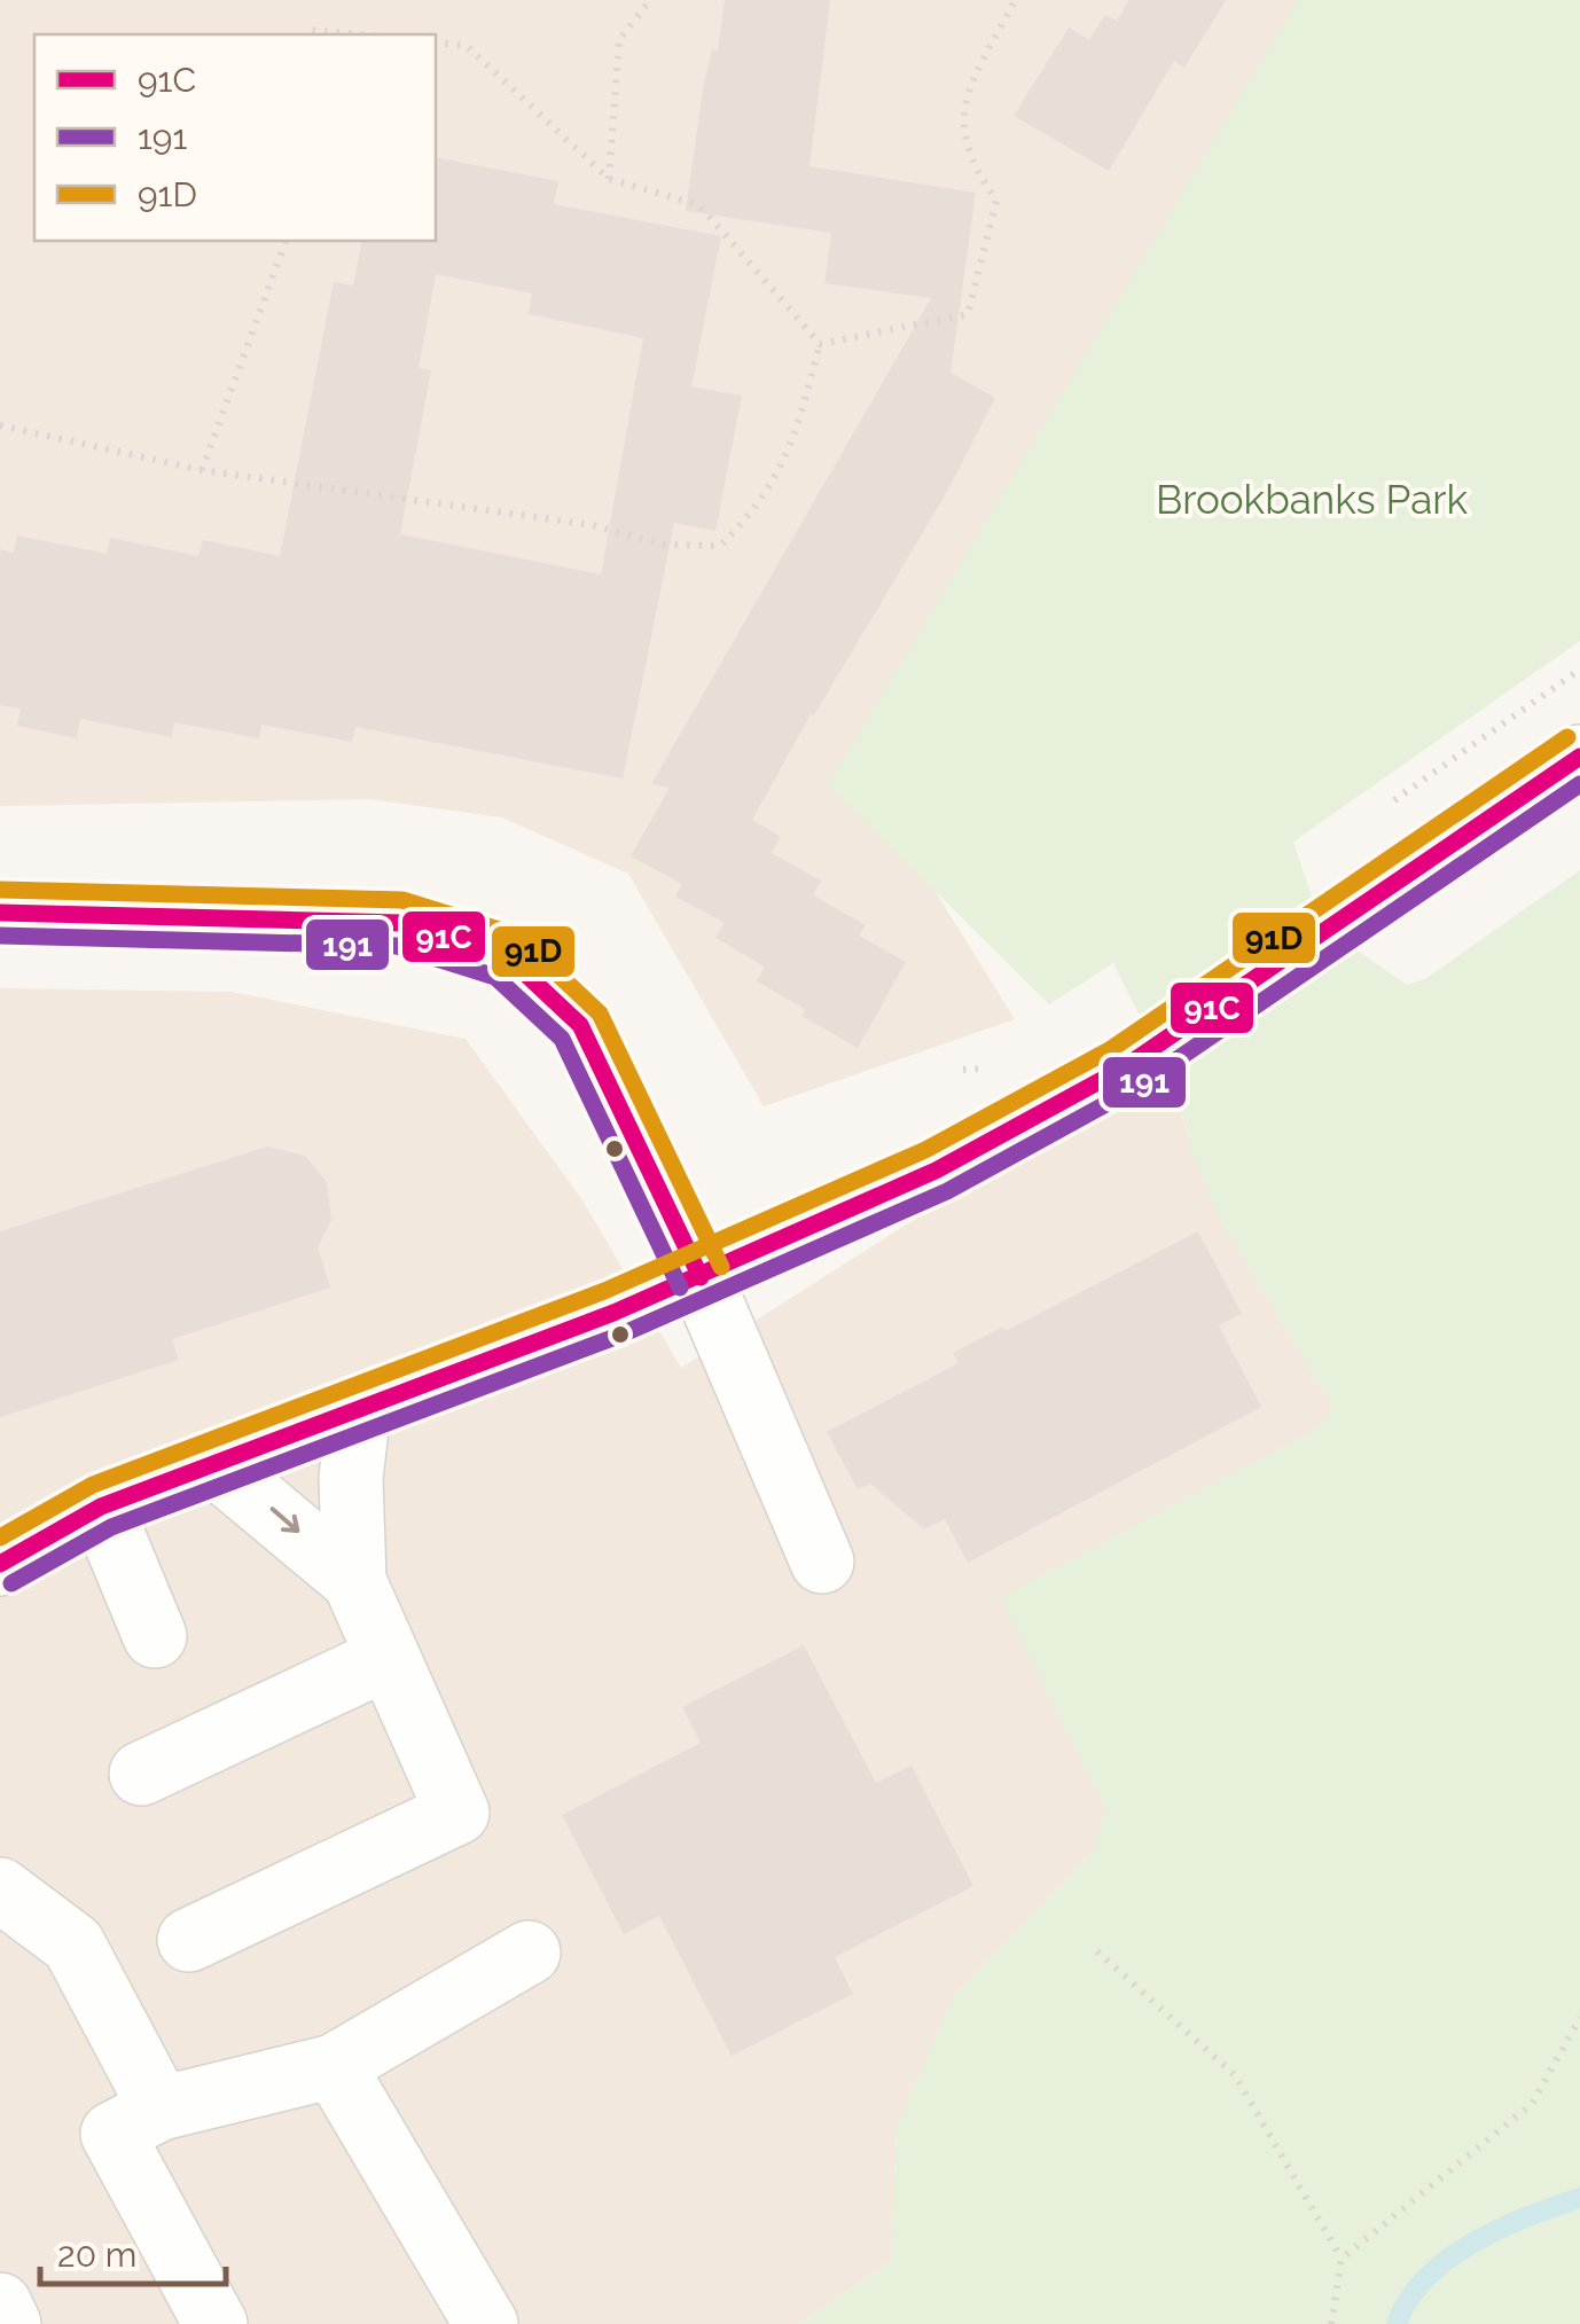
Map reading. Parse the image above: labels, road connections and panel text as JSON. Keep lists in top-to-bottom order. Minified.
{"parks":["Brookbanks Park"],"lines":["transit line 91D","transit line 91C","transit line 191"],"legend":["91C","191","91D"],"scale_bar":"20 m"}
